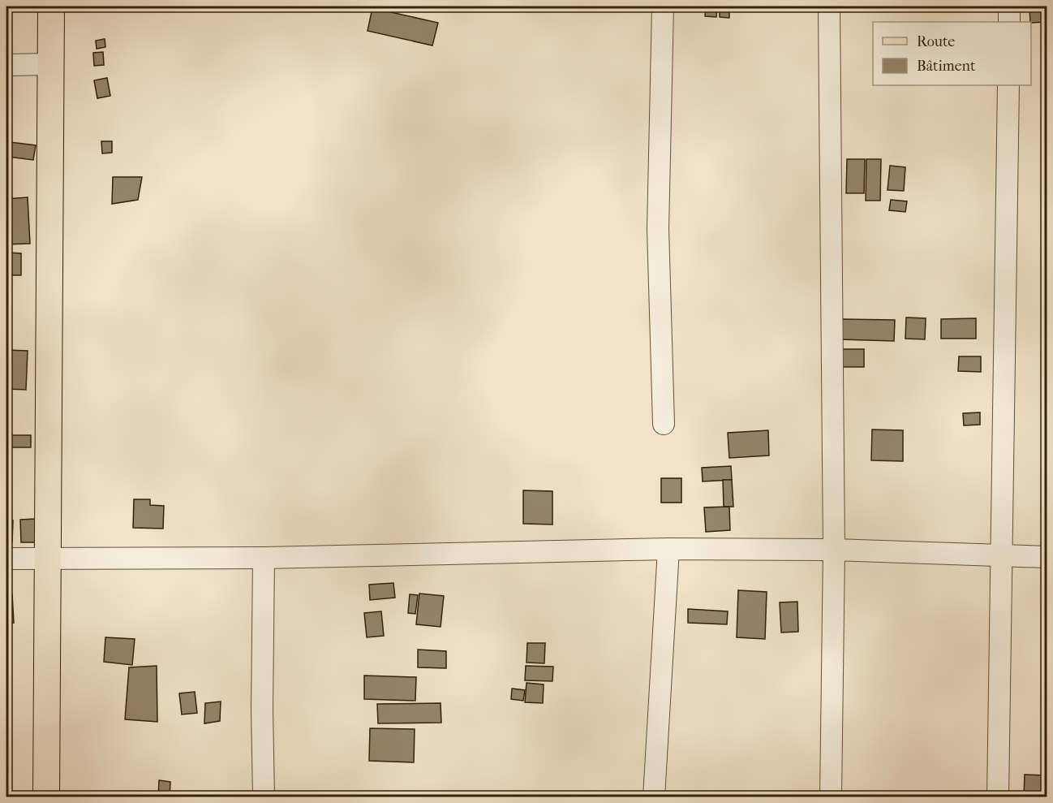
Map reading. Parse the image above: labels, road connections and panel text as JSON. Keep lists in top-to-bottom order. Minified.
{"legend":["Route","Bâtiment"]}
